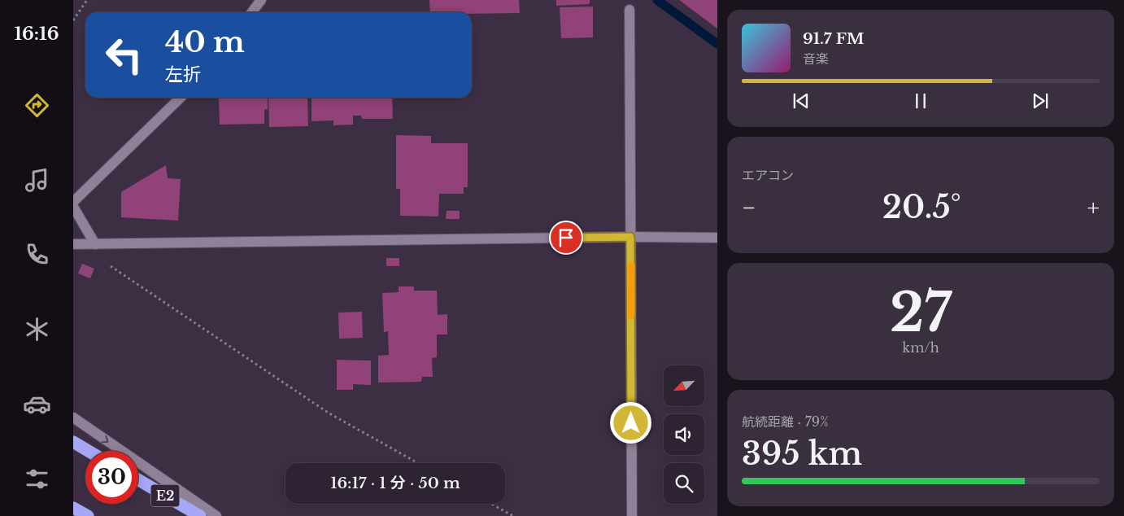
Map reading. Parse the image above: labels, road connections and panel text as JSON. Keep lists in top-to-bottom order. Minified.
{"streets":{"highway":["E2"]},"north":"bottom left","page":{"tabs":"16:16","turn":["40 m","左折"],"song":["91.7 FM","音楽"],"tile":["エアコン",["27","km/h"],["航続距離 · 79%","395 km"]],"heat":["−","20.5°","+"],"limit":"30","trip":"16:17 · 1 分 · 50 m"}}
